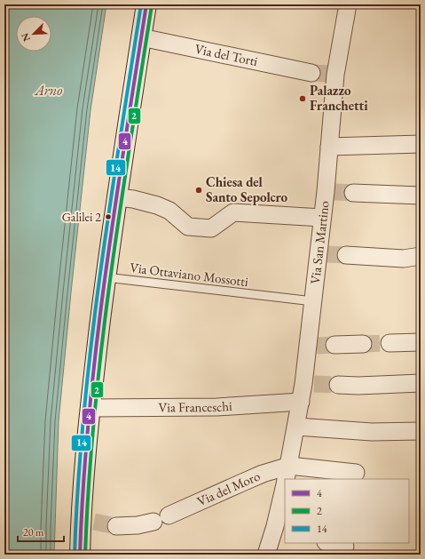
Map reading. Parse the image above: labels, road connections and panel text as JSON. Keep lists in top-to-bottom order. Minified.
{"streets":{"street":["Via del Torti","Via San Martino","Via Franceschi","Via del Moro"],"lane":["Via Ottaviano Mossotti"]},"crossings":[["Via San Martino","Via Ottaviano Mossotti"],["Via San Martino","Via Franceschi"],["Via San Martino","Via del Moro"]],"water":["Arno"],"places":["Palazzo Franchetti","Chiesa del Santo Sepolcro","Galilei 2"],"lines":["transit line 4","transit line 14","transit line 2"],"legend":["4","2","14"],"scale_bar":"20 m","north":"bottom left"}
